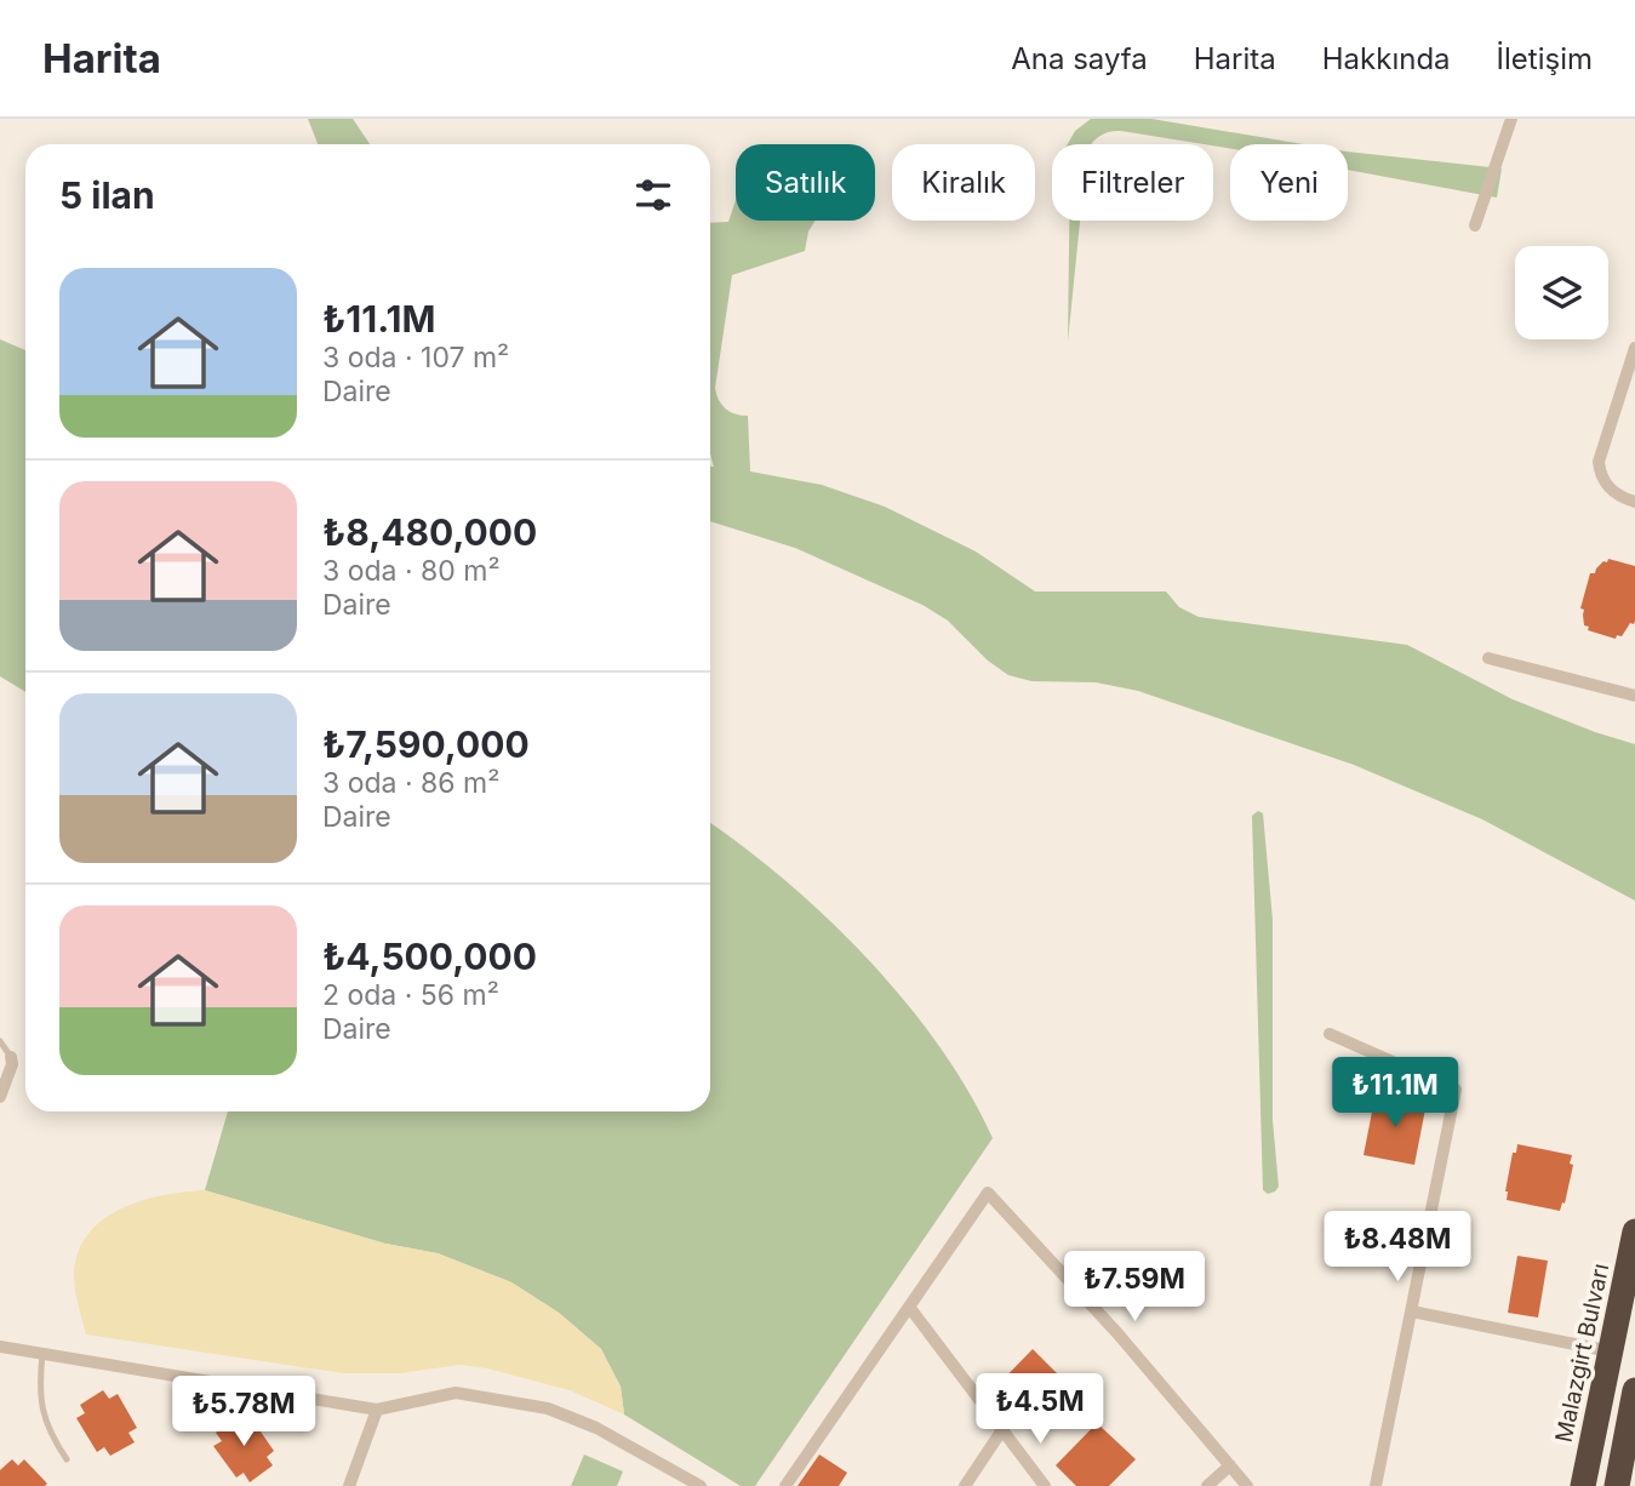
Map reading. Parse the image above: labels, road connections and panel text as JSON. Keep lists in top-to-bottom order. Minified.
{"streets":{"highway":["Malazgirt Bulvarı"]},"page":{"header":"Harita","nav":["Ana sayfa","Harita","Hakkında","İletişim"],"chip":["Satılık","Kiralık","Filtreler","Yeni"],"heading":"5 ilan","list":[{"name":"₺11.1M","note":"3 oda · 107 m² · Daire"},{"name":"₺8,480,000","note":"3 oda · 80 m² · Daire"},{"name":"₺7,590,000","note":"3 oda · 86 m² · Daire"},{"name":"₺4,500,000","note":"2 oda · 56 m² · Daire"}],"price":["₺11.1M","₺8.48M","₺7.59M","₺4.5M","₺5.78M"]}}
